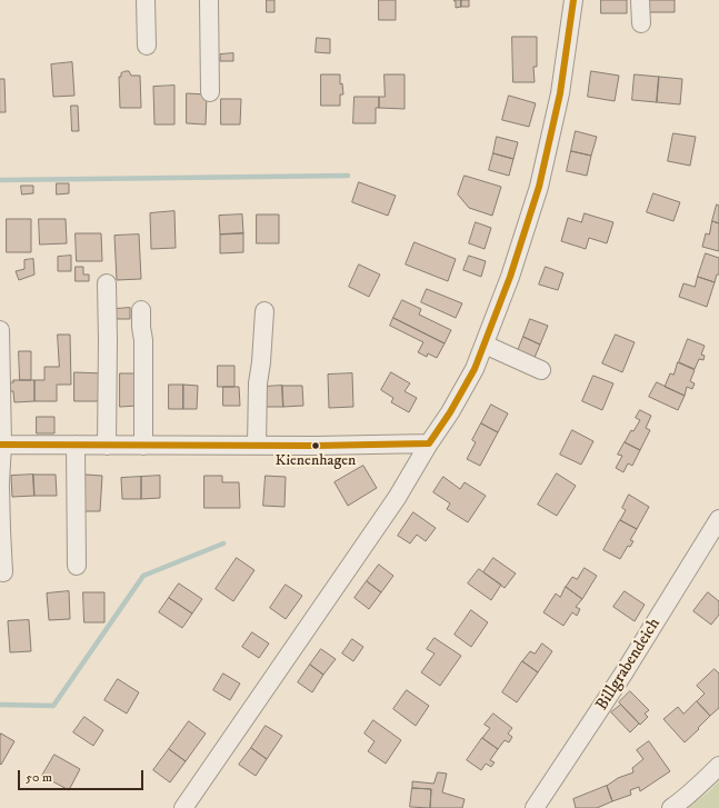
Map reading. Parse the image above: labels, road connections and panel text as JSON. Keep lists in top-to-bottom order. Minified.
{"streets":{"street":["Billgrabendeich"]},"places":["Kienenhagen"],"scale_bar":"50 m"}
